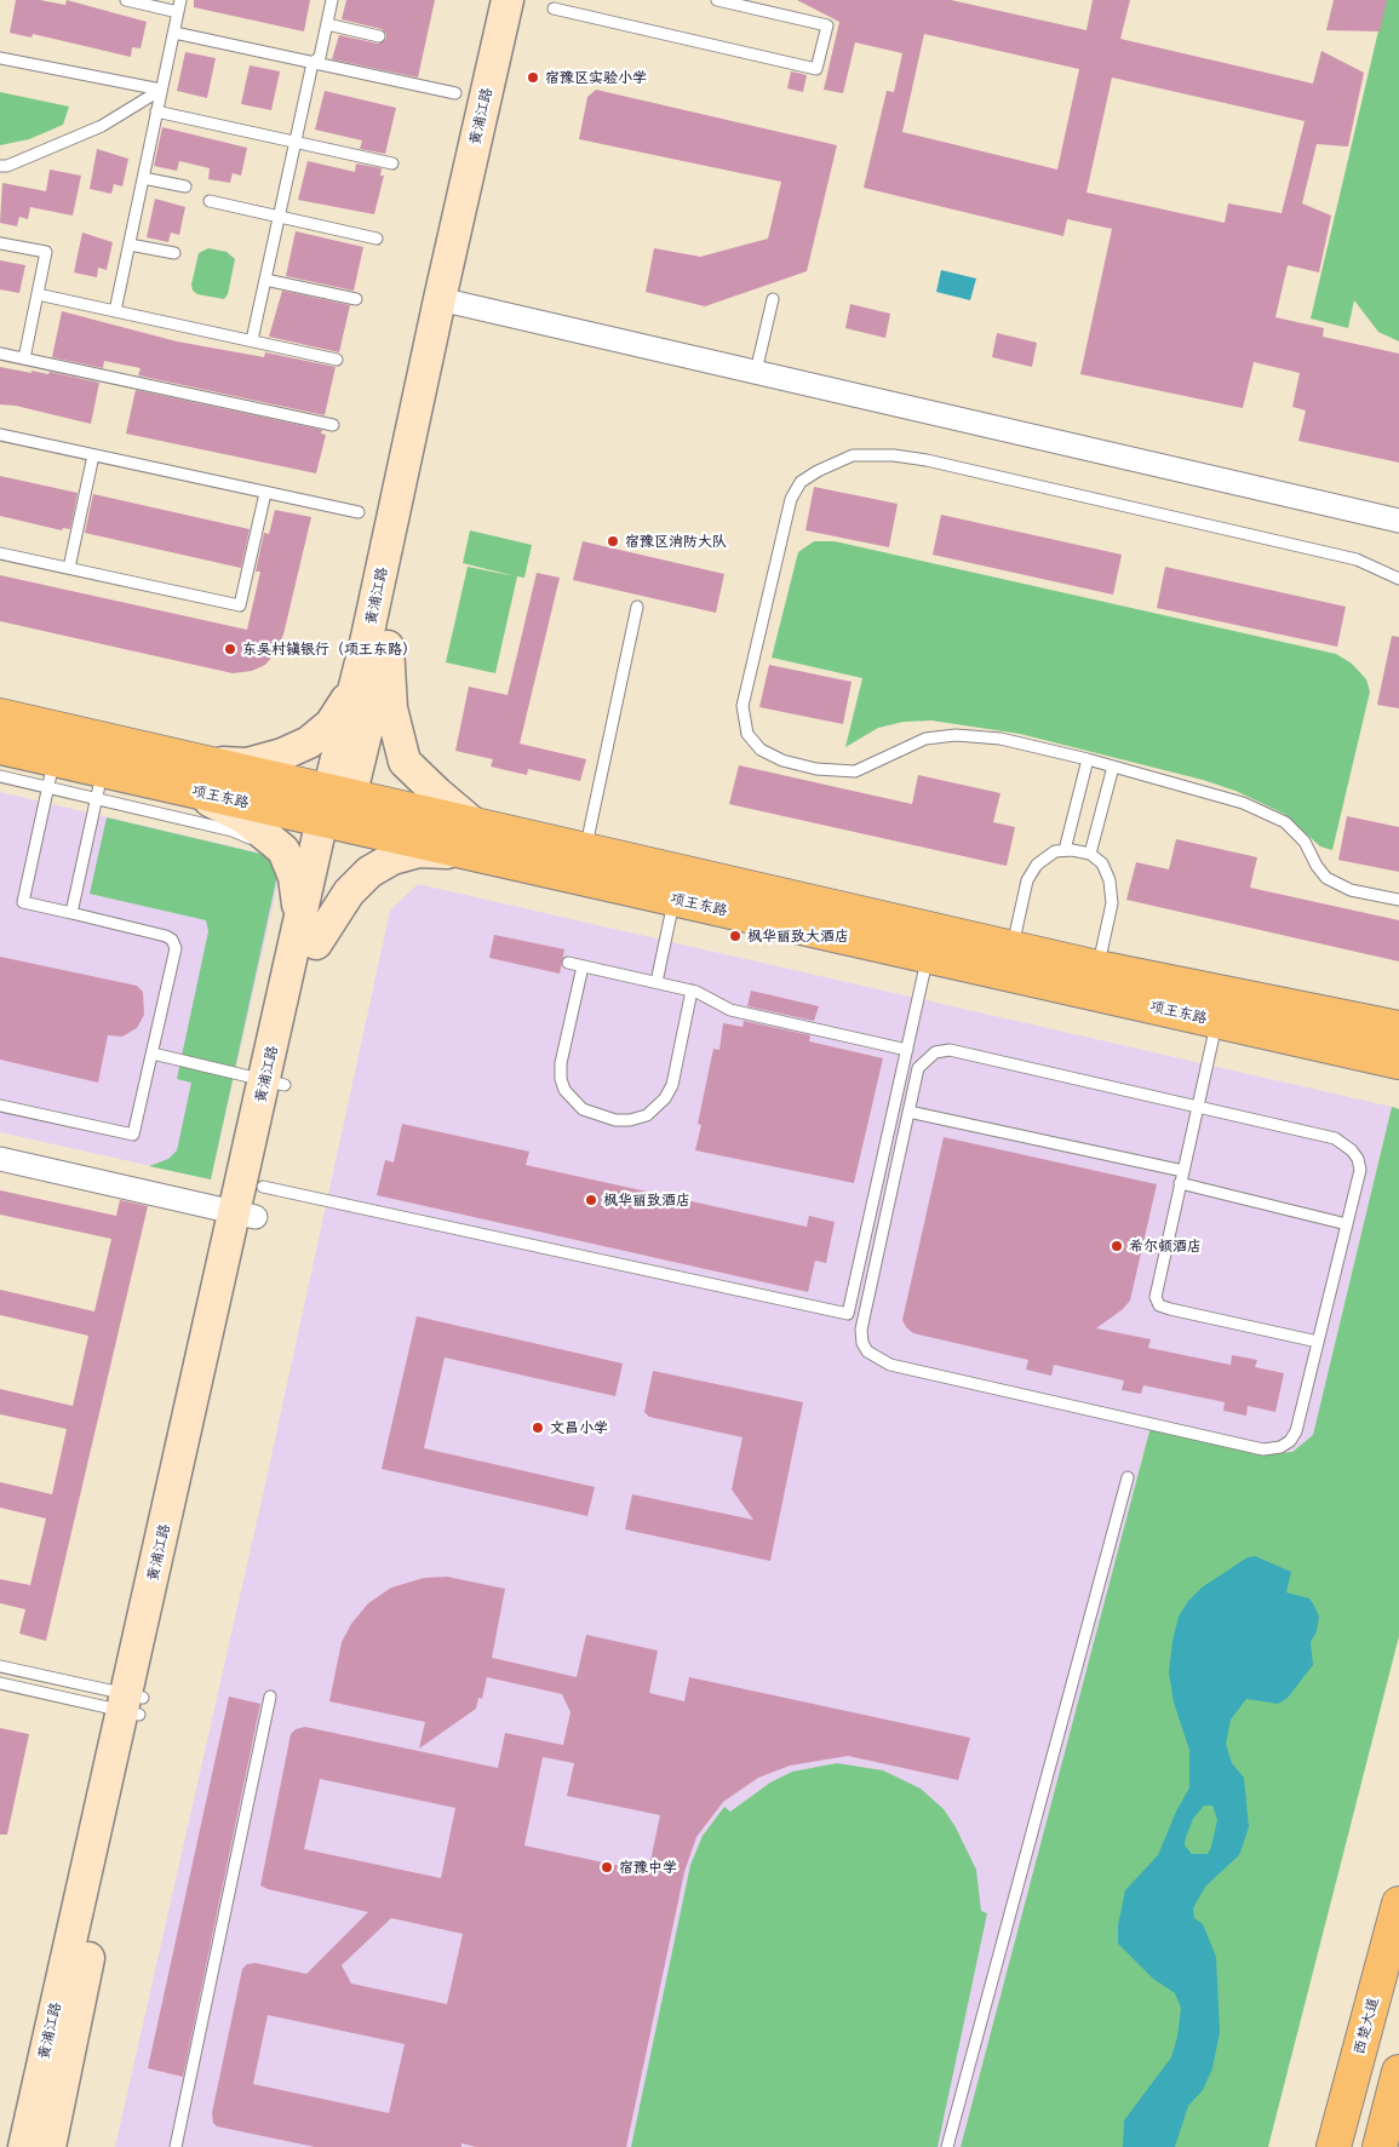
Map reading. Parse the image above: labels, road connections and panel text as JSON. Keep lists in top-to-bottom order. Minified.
{"streets":{"main road":["项王东路","西楚大道"],"street":["黄浦江路"]},"crossings":[["黄浦江路","项王东路"]],"places":["宿豫区实验小学","宿豫区消防大队","东吴村镇银行（项王东路）","枫华丽致大酒店","枫华丽致酒店","希尔顿酒店","文昌小学","宿豫中学"]}
